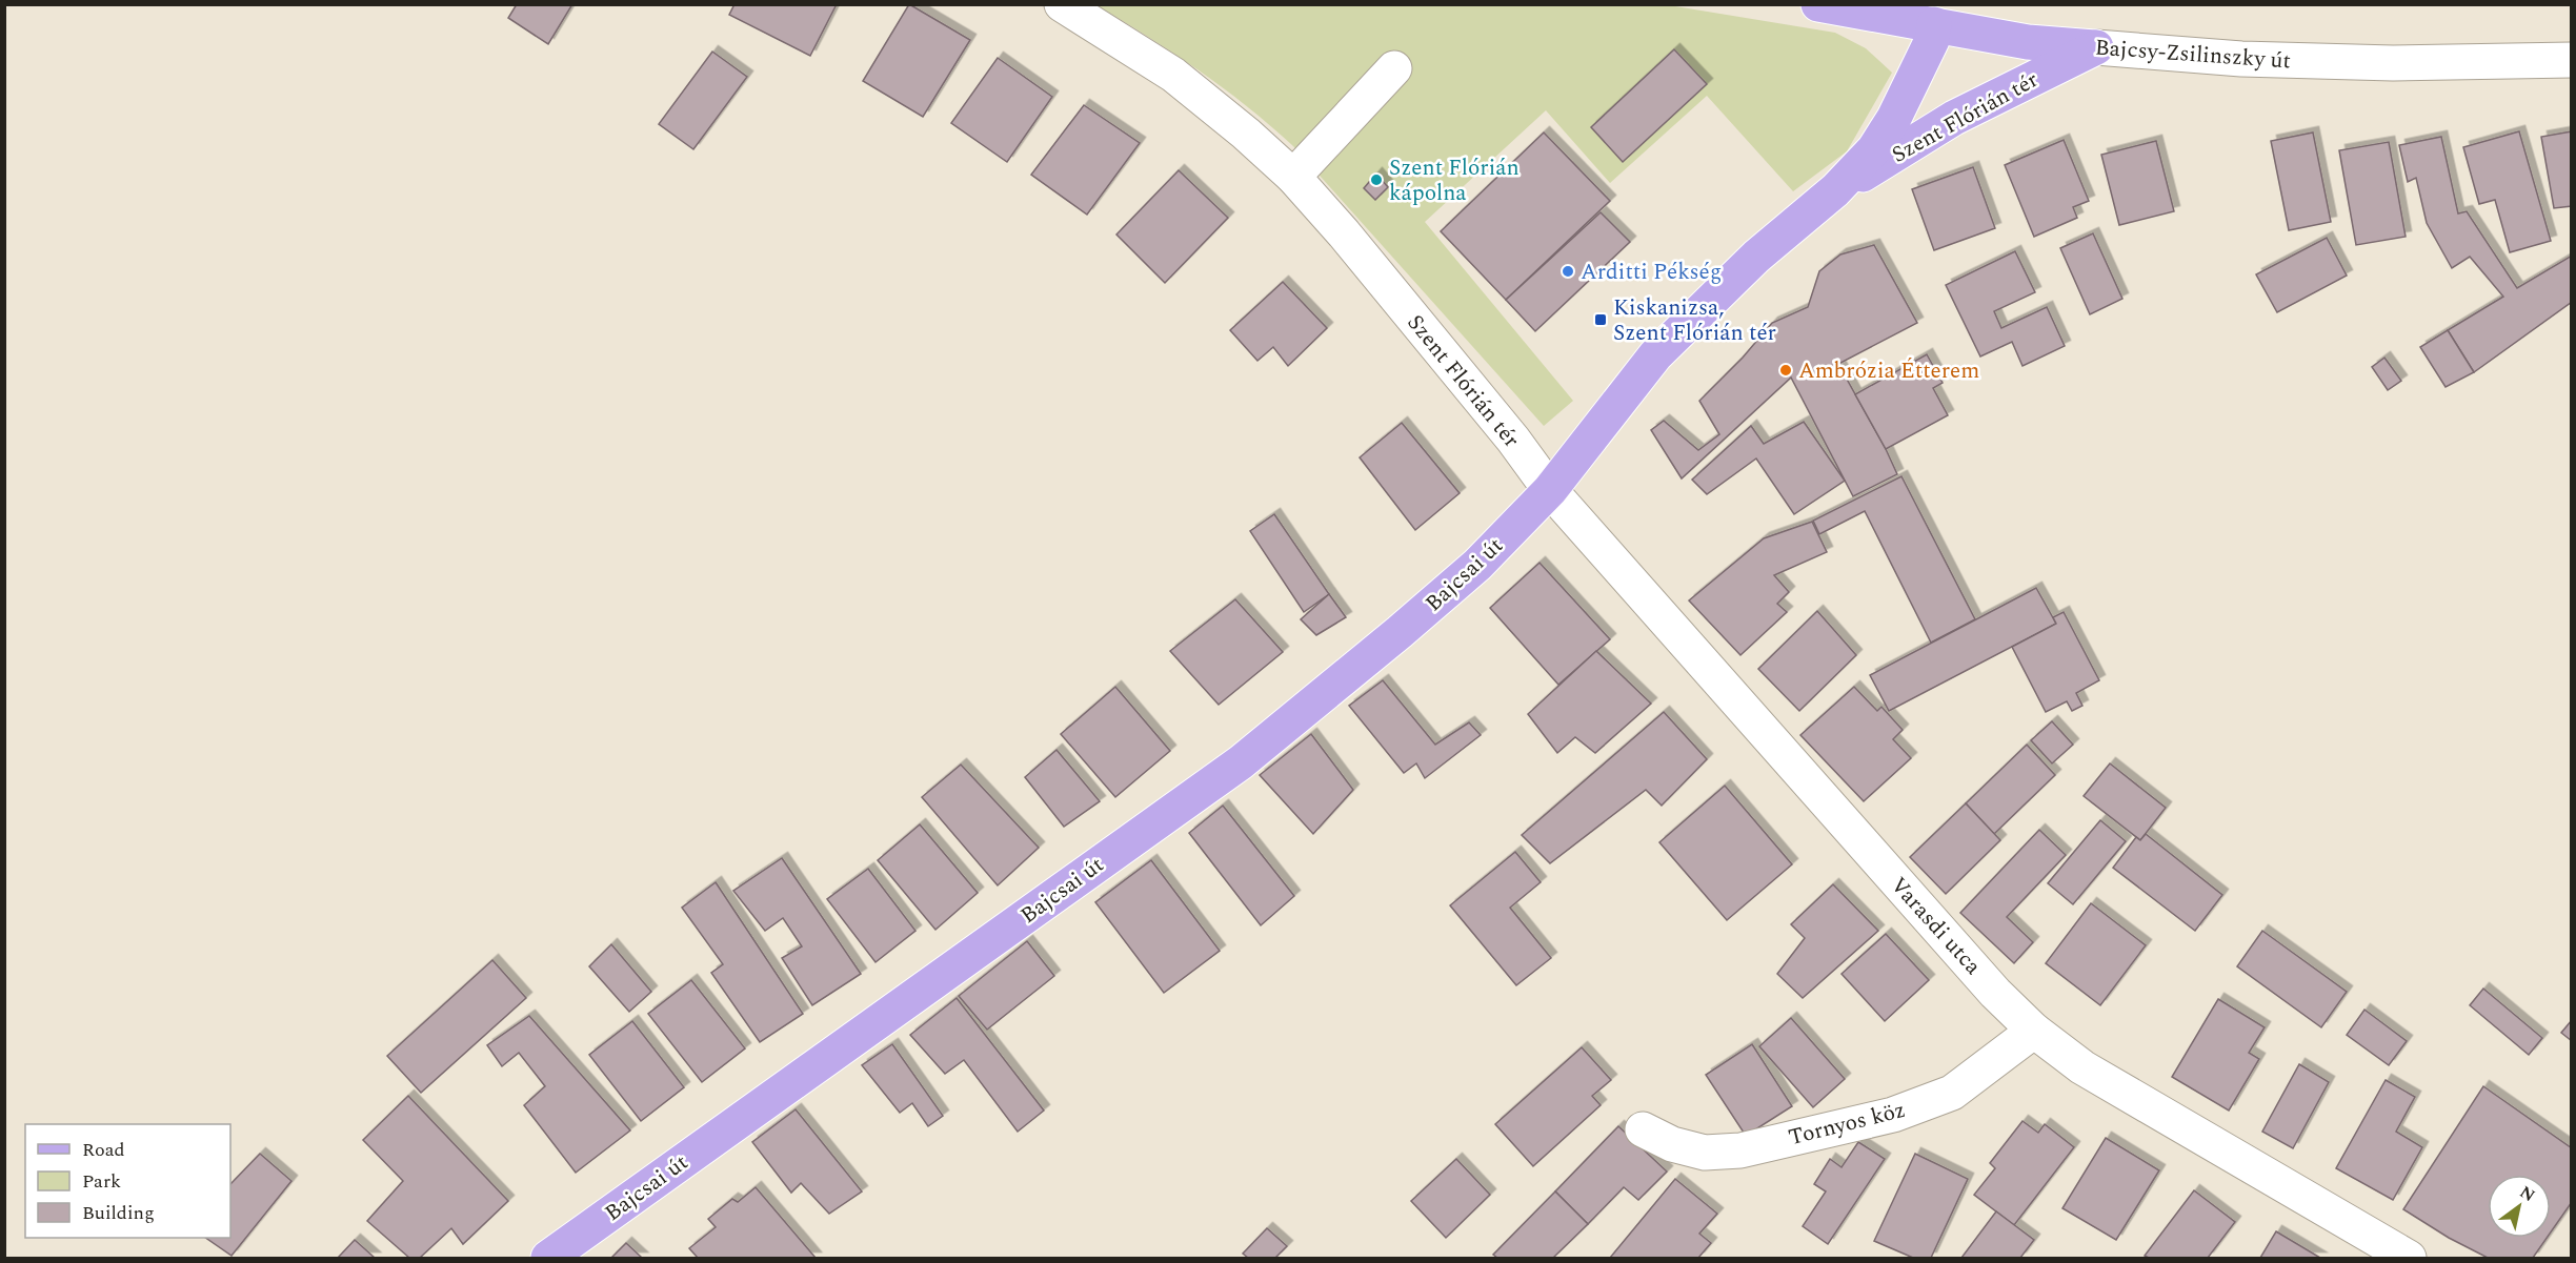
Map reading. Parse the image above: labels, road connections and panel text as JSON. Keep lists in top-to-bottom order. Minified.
{"streets":{"main road":["Bajcsy-Zsilinszky út","Szent Flórián tér","Bajcsai út"],"street":["Varasdi utca","Tornyos köz"]},"crossings":[["Bajcsy-Zsilinszky út","Szent Flórián tér"],["Szent Flórián tér","Bajcsai út"],["Szent Flórián tér","Varasdi utca"],["Bajcsai út","Varasdi utca"],["Varasdi utca","Tornyos köz"]],"places":{"other":["Szent Flórián kápolna","Arditti Pékség","Ambrózia Étterem"],"transit":["Kiskanizsa, Szent Flórián tér"]},"legend":["Road","Park","Building"],"north":"top right"}
